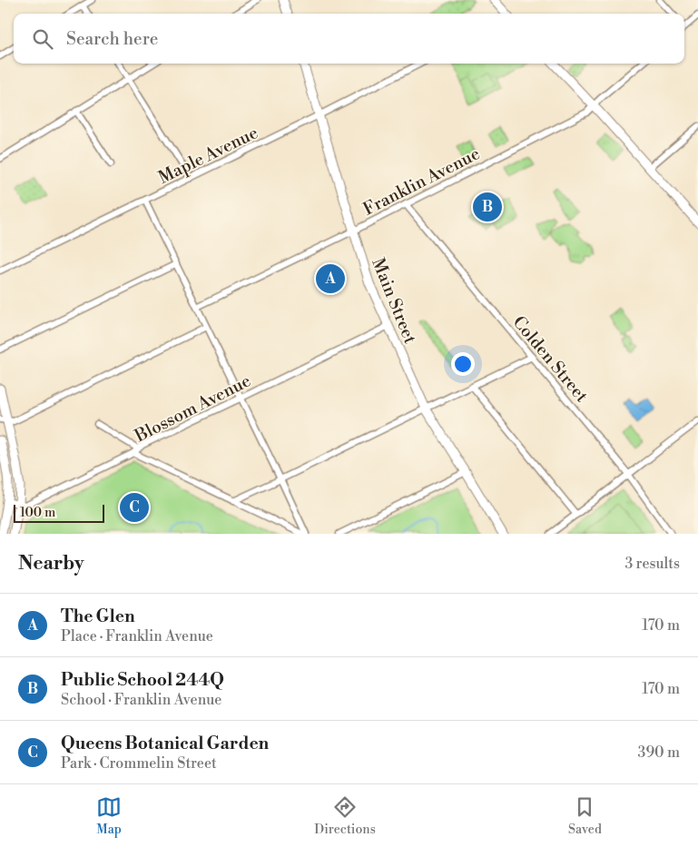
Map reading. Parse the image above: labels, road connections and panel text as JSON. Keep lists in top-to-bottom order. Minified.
{"streets":{"main road":["Main Street"],"street":["Maple Avenue","Franklin Avenue","Colden Street","Blossom Avenue"]},"crossings":[["Maple Avenue","Main Street"],["Franklin Avenue","Main Street"],["Franklin Avenue","Colden Street"],["Main Street","Blossom Avenue"]],"scale_bar":"100 m","page":{"search":"Search here","pins":["B","A","C"],"scale":"100 m","heading":["Nearby","3 results"],"list":[{"mark":"A","name":"The Glen","note":"Place · Franklin Avenue","value":"170 m"},{"mark":"B","name":"Public School 244Q","note":"School · Franklin Avenue","value":"170 m"},{"mark":"C","name":"Queens Botanical Garden","note":"Park · Crommelin Street","value":"390 m"}],"nav":["Map","Directions","Saved"]}}
